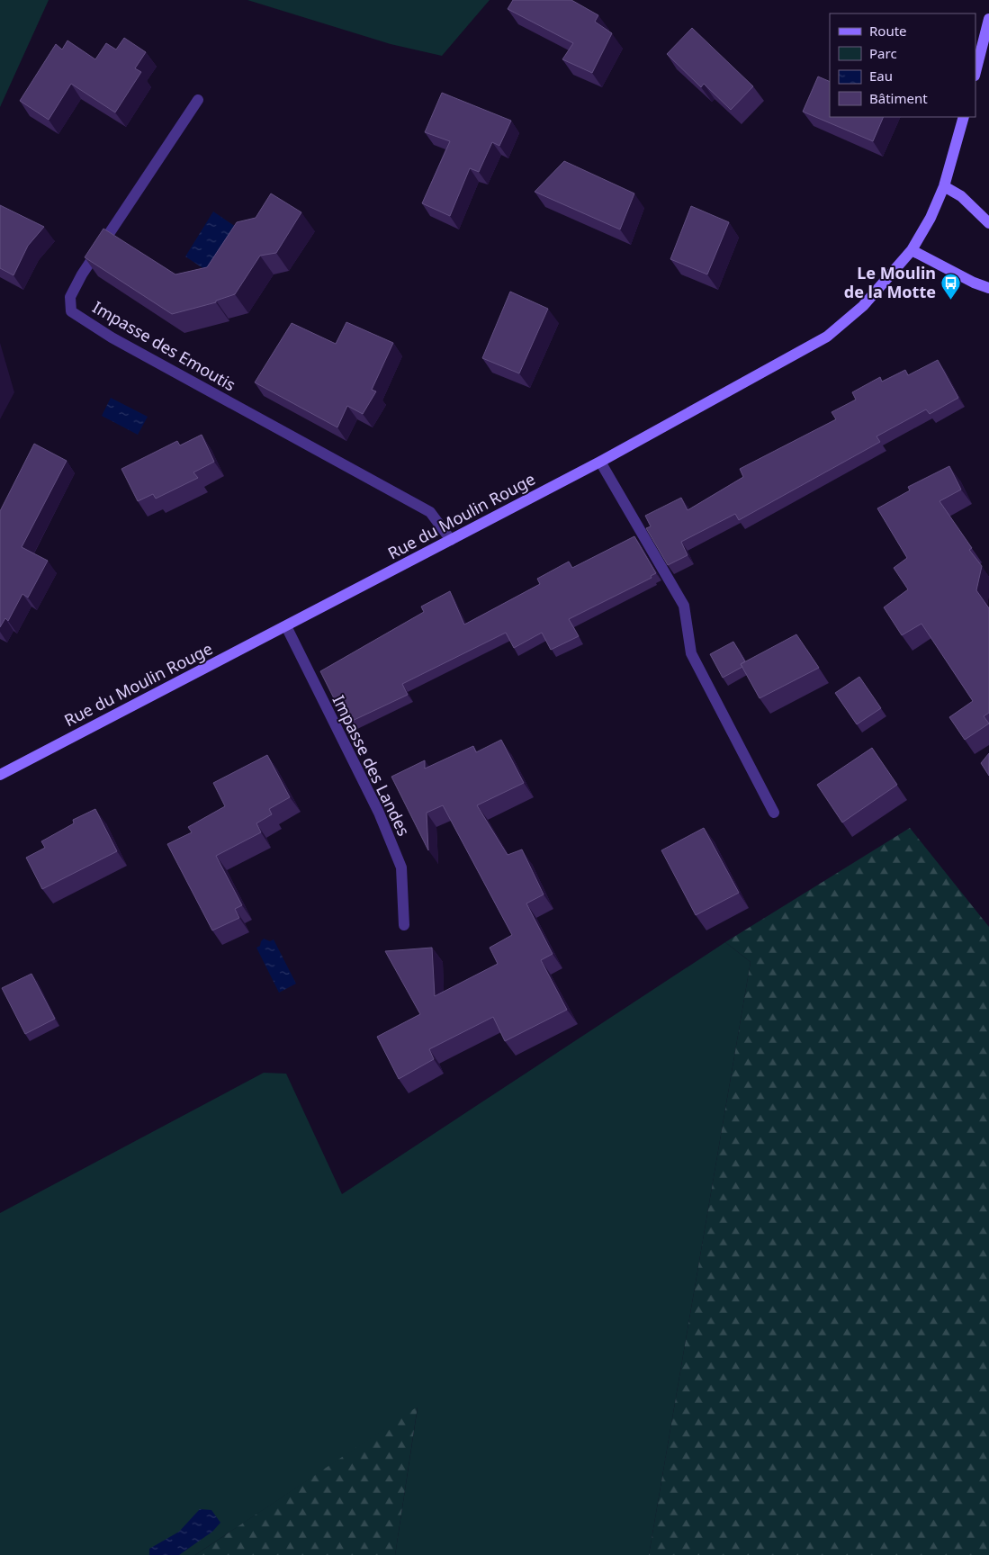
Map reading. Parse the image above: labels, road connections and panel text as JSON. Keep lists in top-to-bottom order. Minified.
{"streets":{"street":["Impasse des Emoutis","Rue du Moulin Rouge","Impasse des Landes"]},"crossings":[["Impasse des Emoutis","Rue du Moulin Rouge"],["Rue du Moulin Rouge","Impasse des Landes"]],"places":{"bus stop":["Le Moulin de la Motte"]},"legend":["Route","Parc","Eau","Bâtiment"]}
